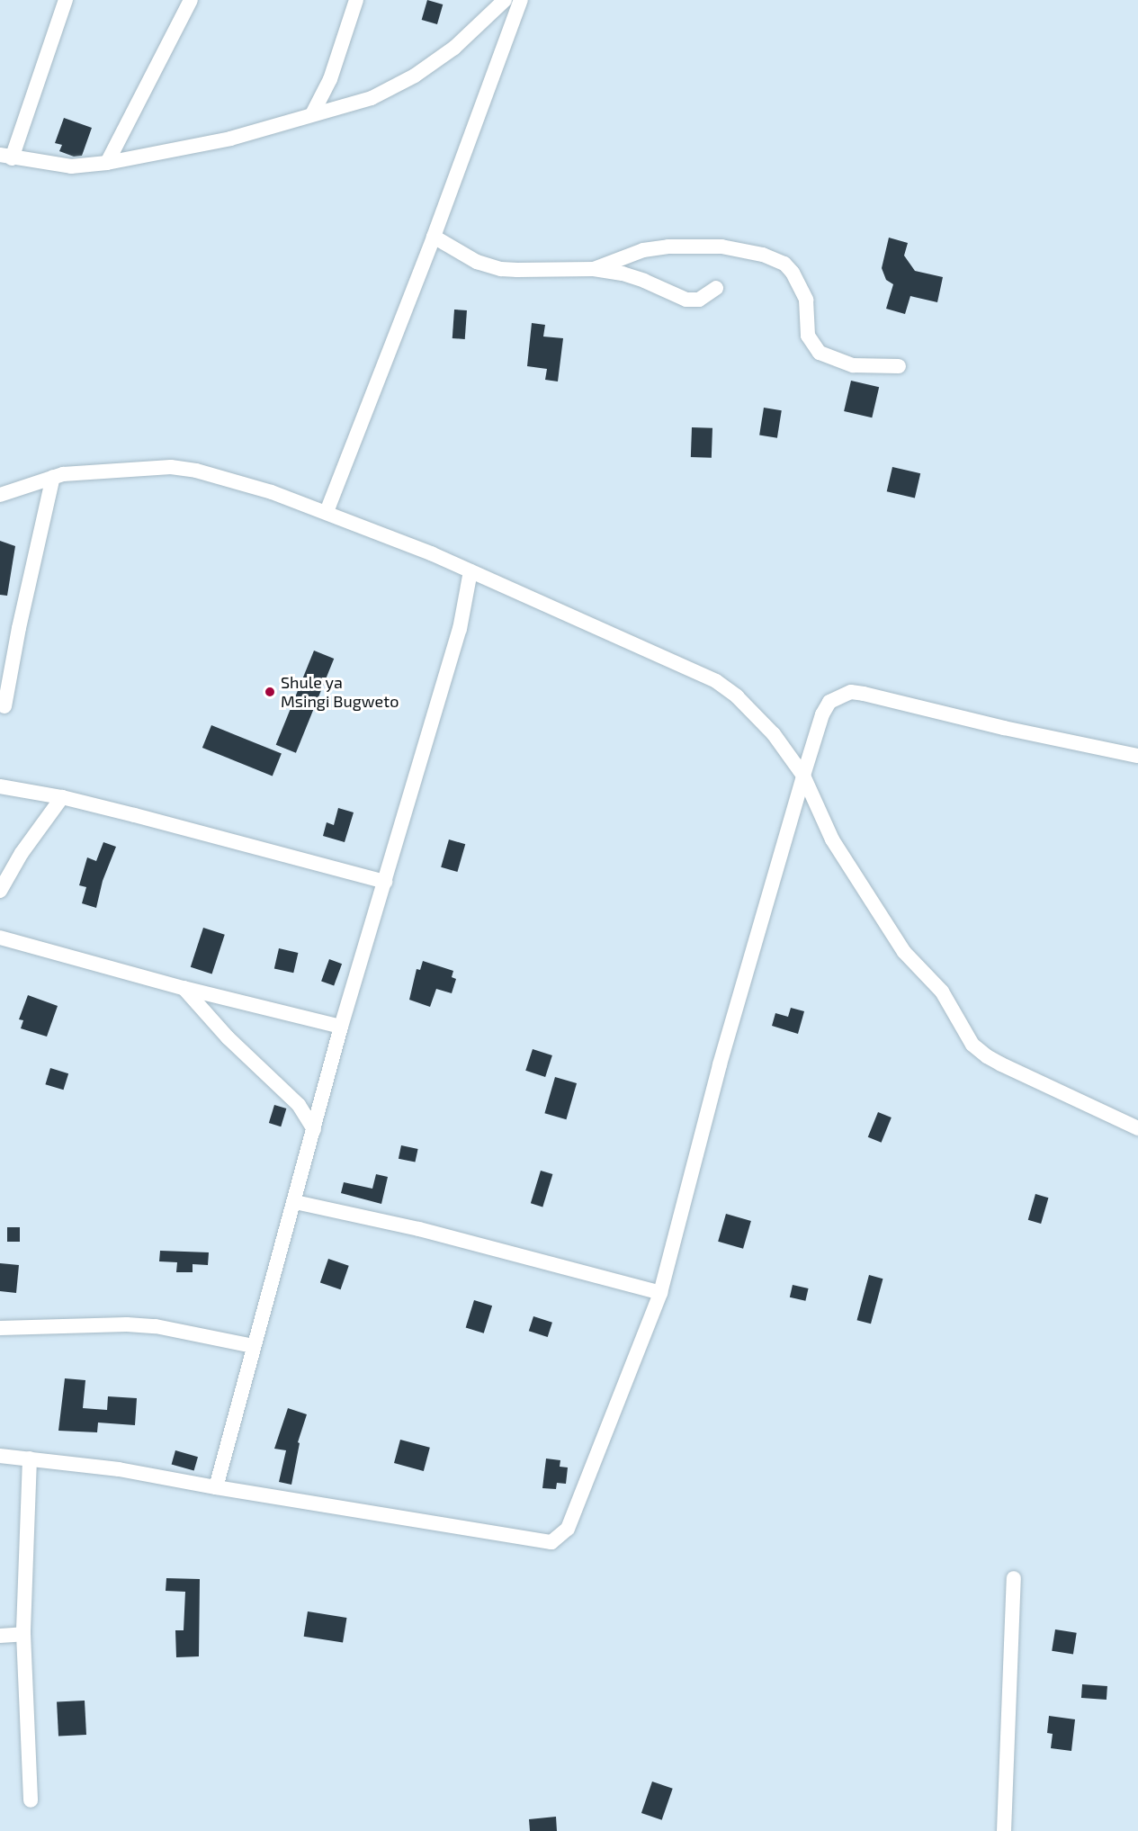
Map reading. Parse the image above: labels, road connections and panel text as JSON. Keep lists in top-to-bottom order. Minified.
{"places":["Shule ya Msingi Bugweto"]}
